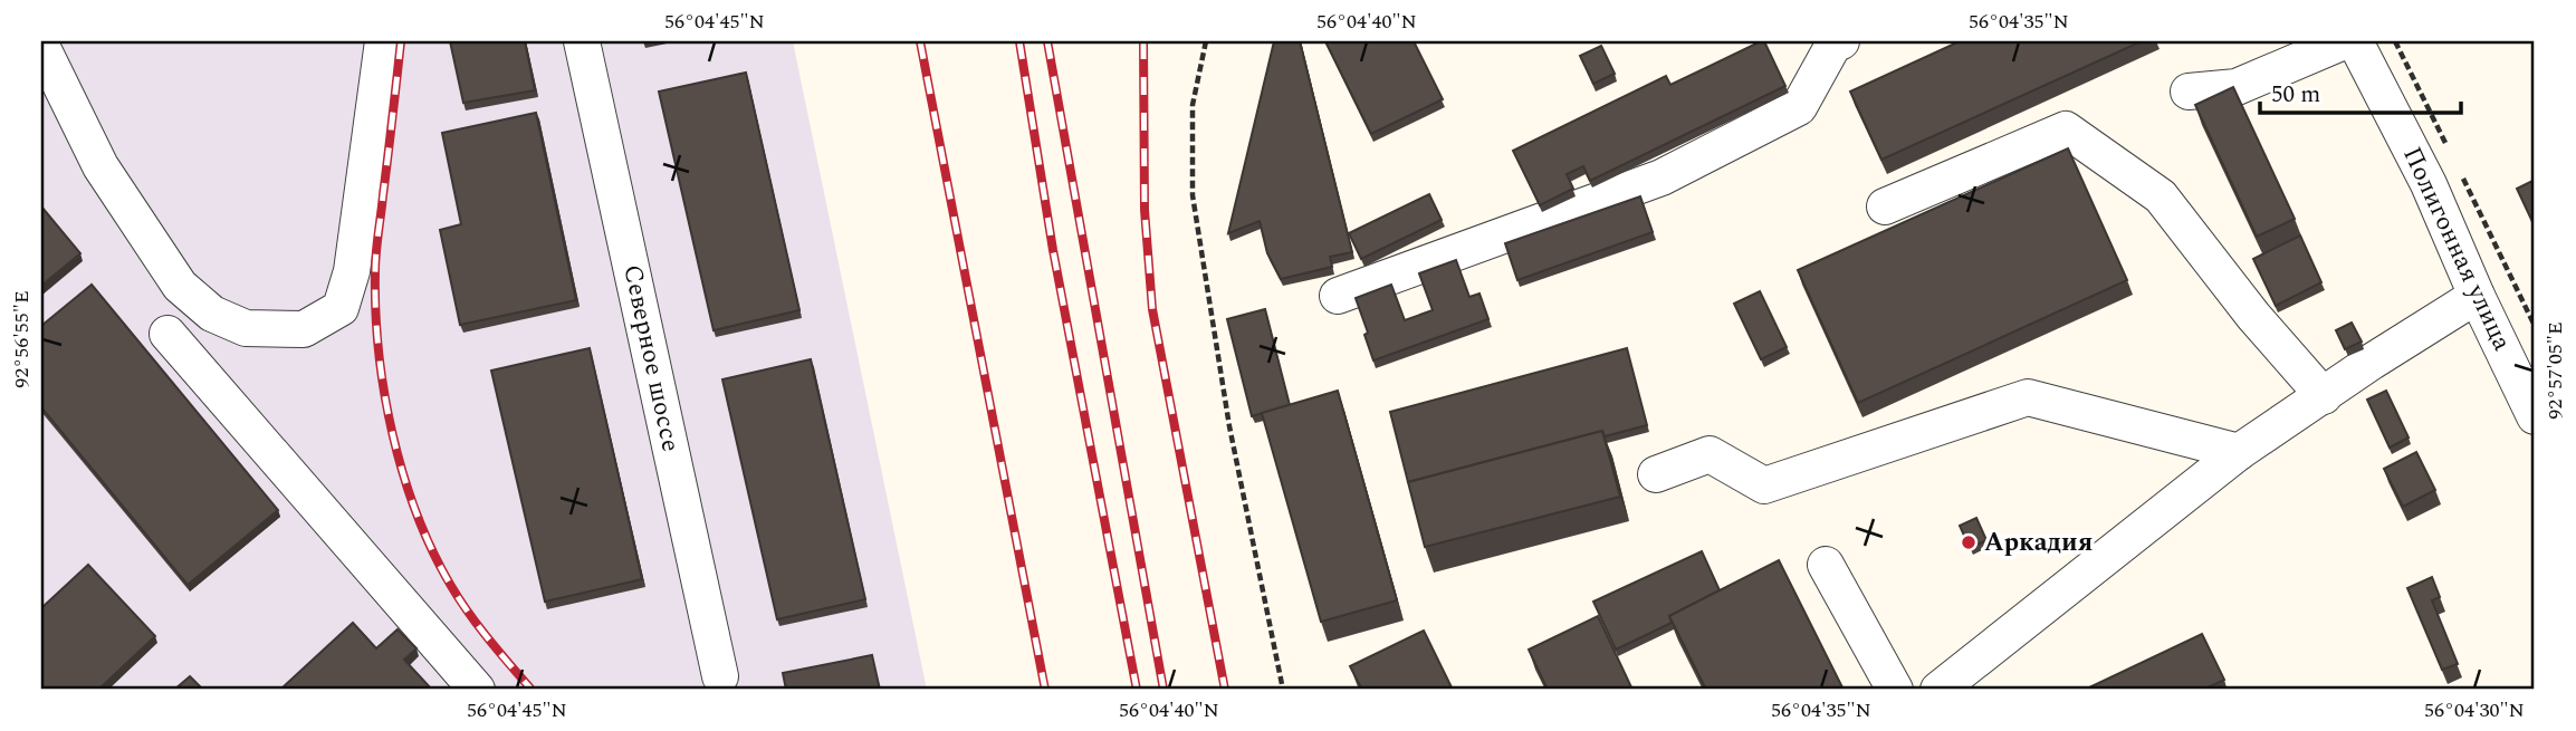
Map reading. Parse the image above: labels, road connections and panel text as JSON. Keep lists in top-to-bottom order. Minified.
{"streets":{"lane":["Полигонная улица","Северное шоссе"]},"places":["Аркадия"],"scale_bar":"50 m","coordinates":["56°04'45\"N","56°04'40\"N","56°04'35\"N","92°56'55\"E","92°57'05\"E","56°04'30\"N"]}
